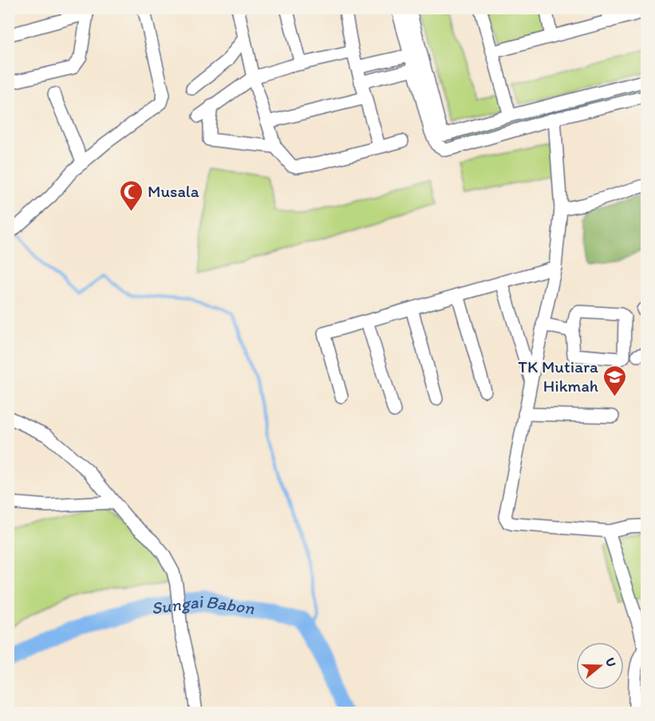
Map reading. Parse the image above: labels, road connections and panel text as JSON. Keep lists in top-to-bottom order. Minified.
{"water":["Sungai Babon"],"places":{"mosque":["Musala"],"school or university":["TK Mutiara Hikmah"]},"north":"right"}
